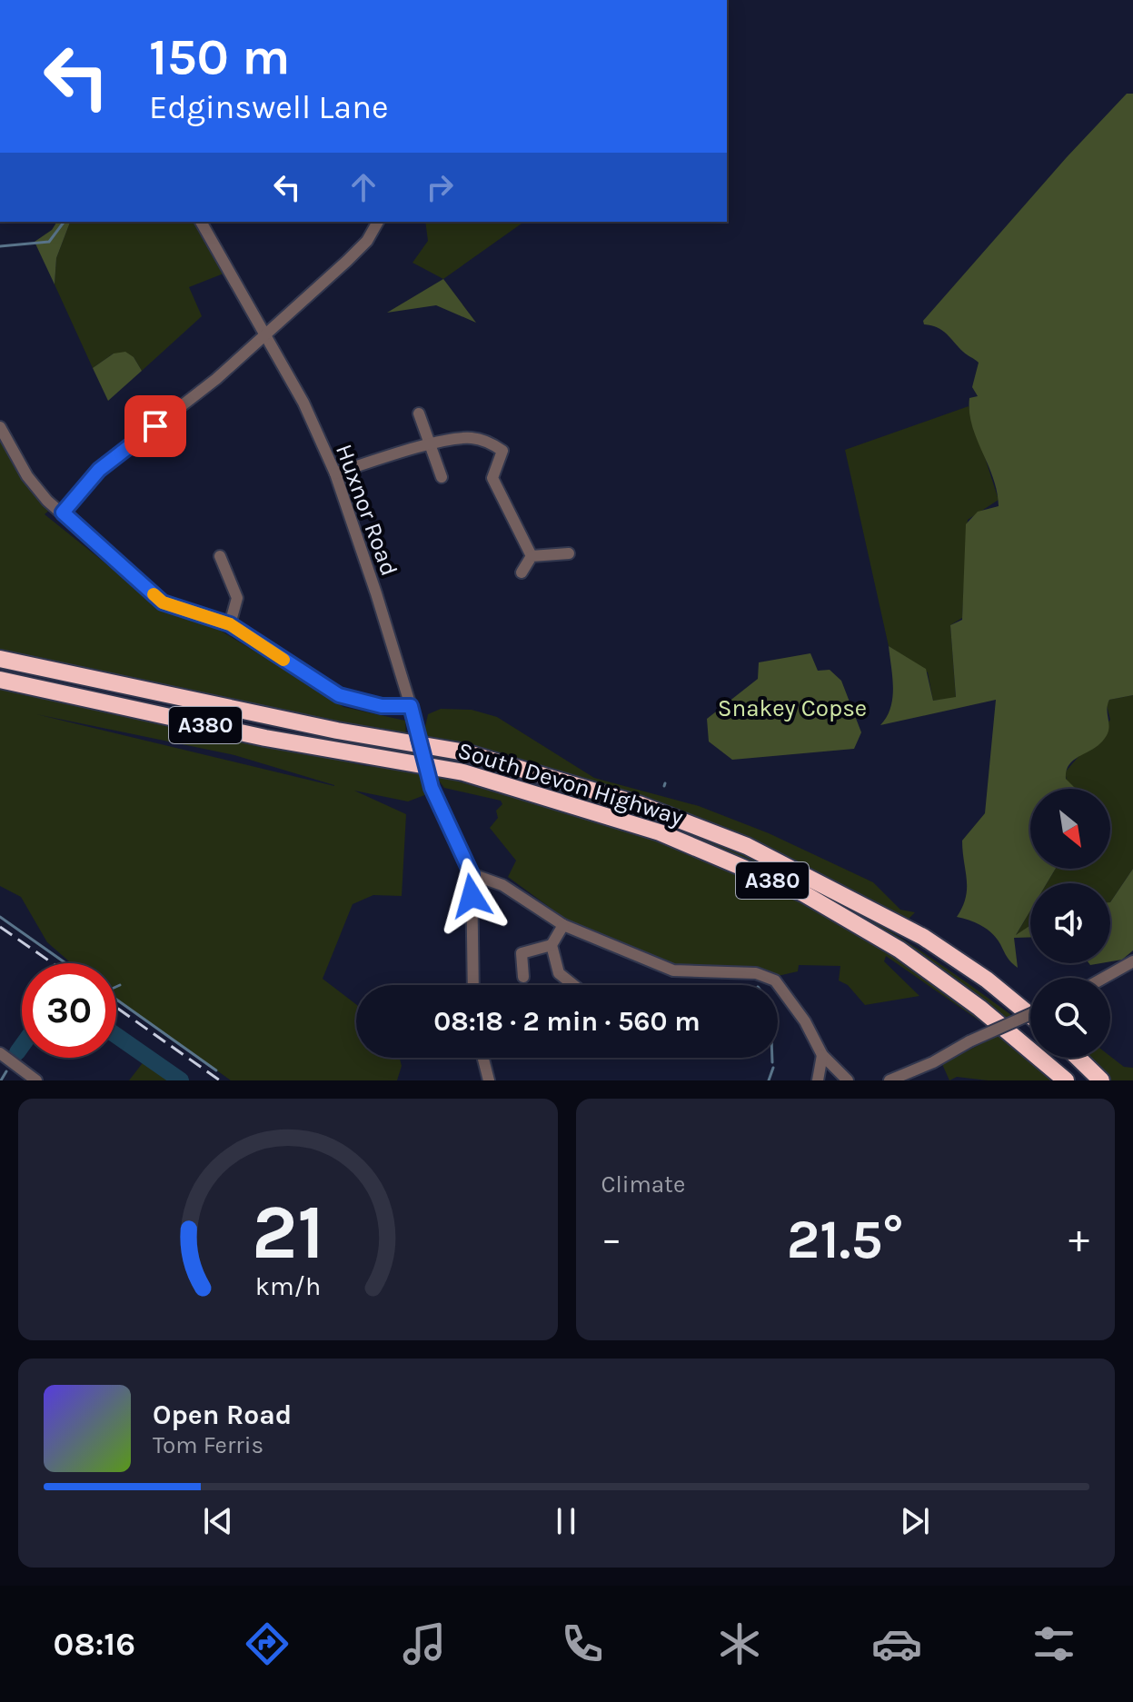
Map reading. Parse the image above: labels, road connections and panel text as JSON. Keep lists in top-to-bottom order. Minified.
{"streets":{"highway":["A380","South Devon Highway"],"street":["Huxnor Road"]},"parks":["Snakey Copse"],"north":"bottom right","page":{"turn":["150 m","Edginswell Lane"],"limit":"30","trip":"08:18 · 2 min · 560 m","tile":"Climate","heat":["−","21.5°","+"],"song":["Open Road","Tom Ferris"],"tabs":"08:16","gauge":["21","km/h"]}}
